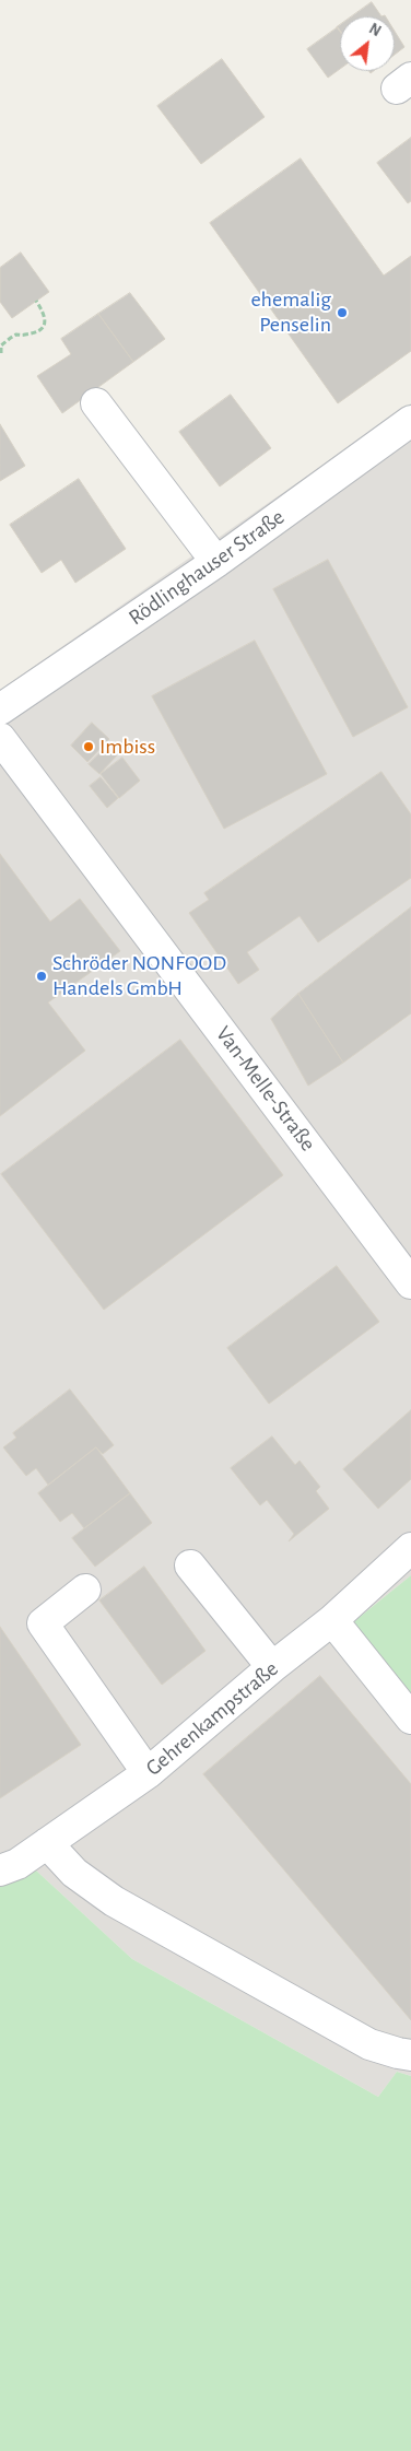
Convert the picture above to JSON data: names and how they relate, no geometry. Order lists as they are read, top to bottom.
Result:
{
  "streets": {
    "street": ["Rödlinghauser Straße", "Van-Melle-Straße", "Gehrenkampstraße"]
  },
  "places": ["ehemalig Penselin", "Imbiss", "Schröder NONFOOD Handels GmbH"],
  "north": "top right"
}
